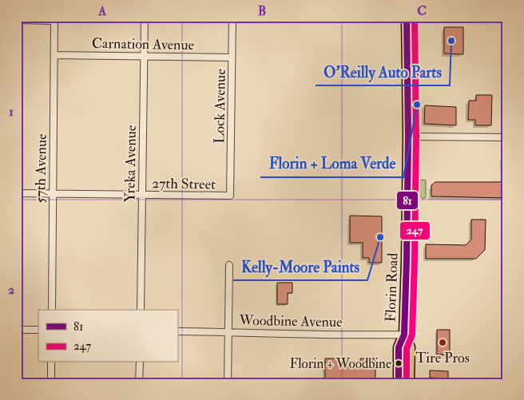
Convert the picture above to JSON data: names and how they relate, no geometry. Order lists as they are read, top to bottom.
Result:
{
  "streets": {
    "main road": ["Florin Road"],
    "street": [
      "Carnation Avenue",
      "Lock Avenue",
      "Yreka Avenue",
      "57th Avenue",
      "27th Street",
      "Woodbine Avenue"
    ]
  },
  "crossings": [
    ["Carnation Avenue", "Lock Avenue"],
    ["Carnation Avenue", "Yreka Avenue"],
    ["Carnation Avenue", "57th Avenue"],
    ["Lock Avenue", "27th Street"],
    ["Yreka Avenue", "27th Street"],
    ["57th Avenue", "27th Street"],
    ["Florin Road", "Woodbine Avenue"]
  ],
  "places": [
    "O'Reilly Auto Parts",
    "Florin + Loma Verde",
    "Kelly-Moore Paints",
    "Tire Pros",
    "Florin + Woodbine"
  ],
  "lines": ["transit line 81", "transit line 247"],
  "legend": ["81", "247"],
  "grid": {
    "columns": ["A", "B", "C"],
    "rows": ["1", "2"]
  }
}
